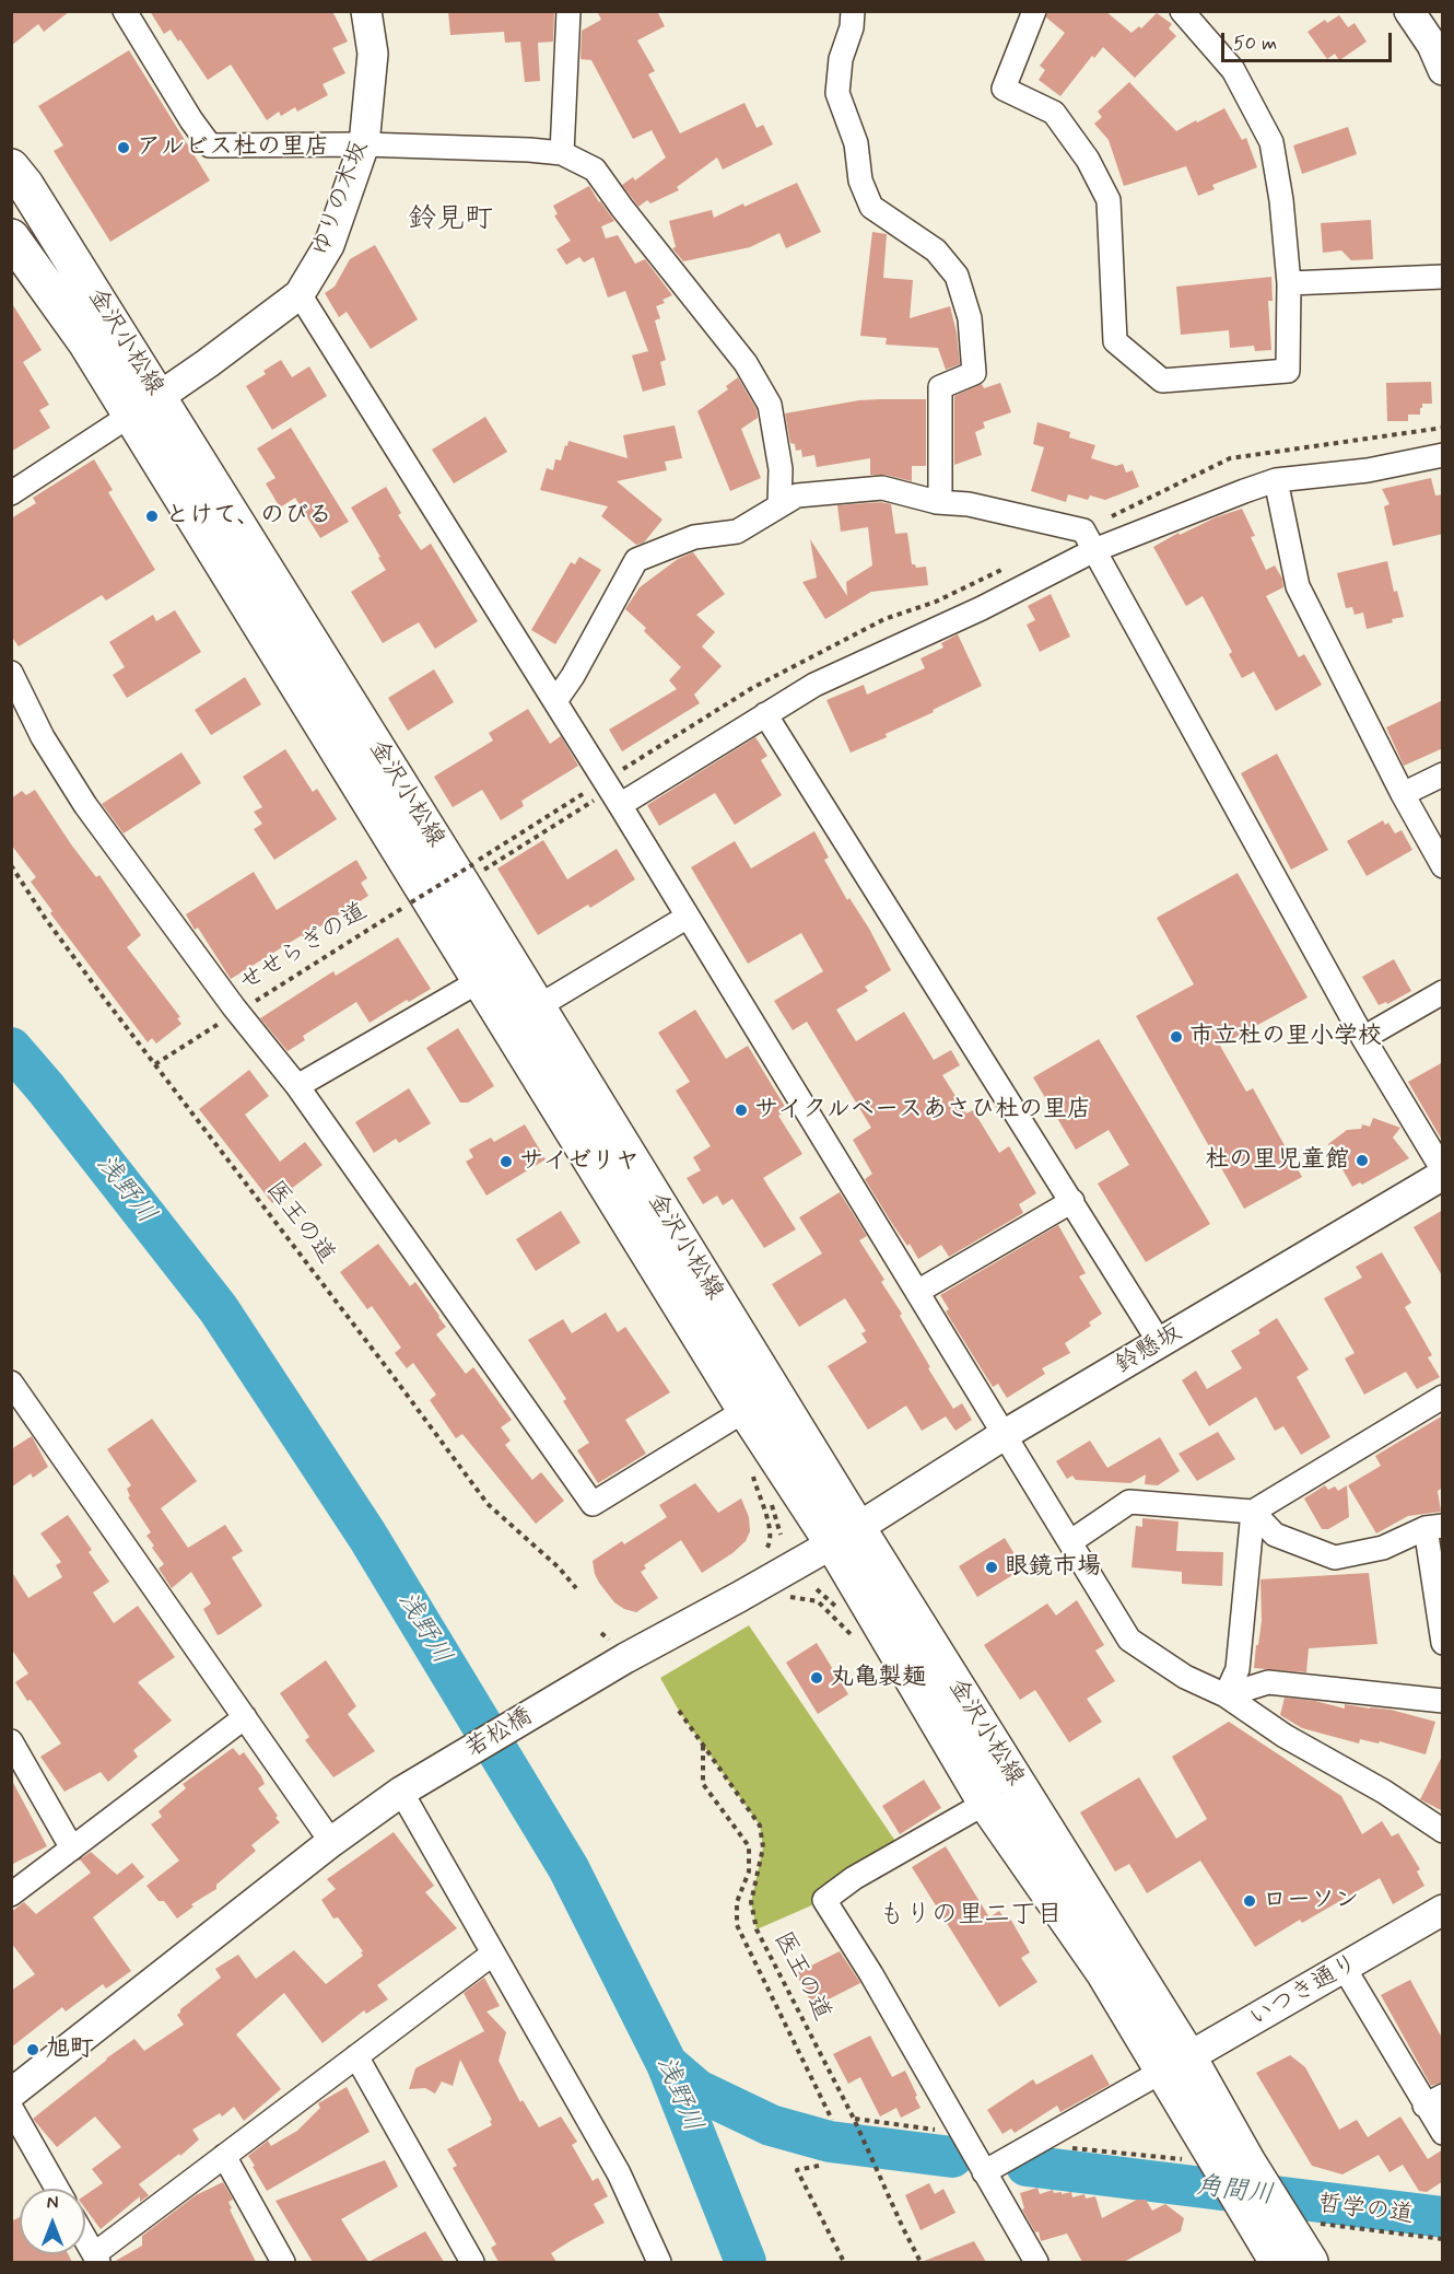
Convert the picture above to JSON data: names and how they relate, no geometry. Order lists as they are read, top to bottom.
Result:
{
  "streets": {
    "main road": ["金沢小松線"],
    "street": [
      "ゆりの木坂",
      "鈴懸坂",
      "若松橋",
      "いつき通り"
    ],
    "path": ["せせらぎの道", "医王の道", "哲学の道"]
  },
  "crossings": [
    ["ゆりの木坂", "金沢小松線"],
    ["金沢小松線", "せせらぎの道"],
    ["金沢小松線", "鈴懸坂"],
    ["金沢小松線", "若松橋"],
    ["金沢小松線", "いつき通り"],
    ["金沢小松線", "哲学の道"],
    ["せせらぎの道", "医王の道"],
    ["鈴懸坂", "若松橋"]
  ],
  "districts": ["鈴見町", "もりの里二丁目"],
  "water": ["浅野川", "角間川"],
  "places": [
    "アルビス杜の里店",
    "とけて、のびる",
    "市立杜の里小学校",
    "サイクルベースあさひ杜の里店",
    "杜の里児童館",
    "サイゼリヤ",
    "眼鏡市場",
    "丸亀製麺",
    "ローソン",
    "旭町"
  ],
  "scale_bar": "50 m",
  "north": "top"
}
